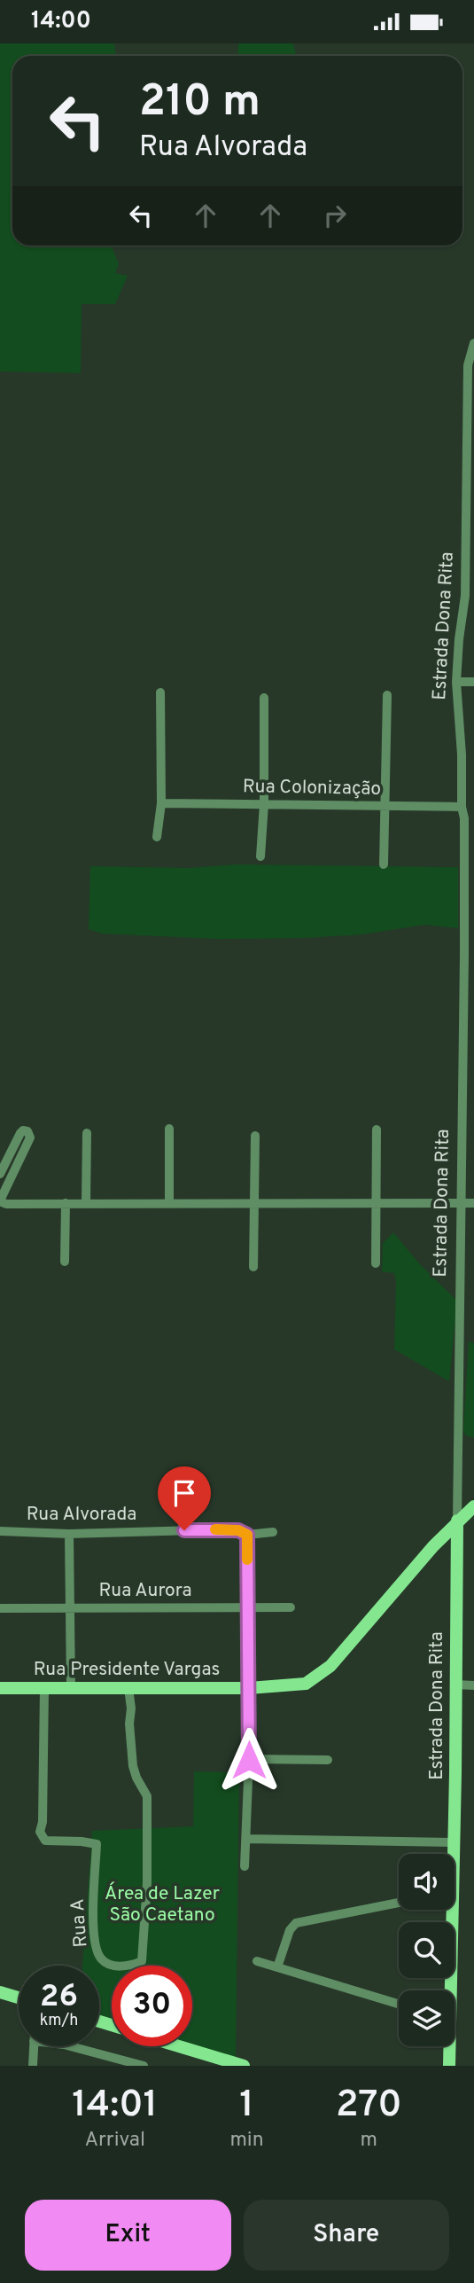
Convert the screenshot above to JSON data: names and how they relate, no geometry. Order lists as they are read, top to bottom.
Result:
{
  "streets": {
    "main road": ["Estrada Dona Rita", "Rua Presidente Vargas"],
    "street": [
      "Rua Colonização",
      "Rua Alvorada",
      "Rua Aurora",
      "Rua A"
    ]
  },
  "crossings": [
    ["Estrada Dona Rita", "Rua Colonização"],
    ["Estrada Dona Rita", "Rua Presidente Vargas"],
    ["Rua Presidente Vargas", "Rua A"]
  ],
  "parks": ["Área de Lazer São Caetano"],
  "page": {
    "status": "14:00",
    "turn": ["210 m", "Rua Alvorada"],
    "speed": "26 km/h",
    "limit": "30",
    "eta": [
      "14:01",
      "Arrival",
      "1",
      "min",
      "270",
      "m"
    ],
    "buttons": ["Exit", "Share"]
  }
}
